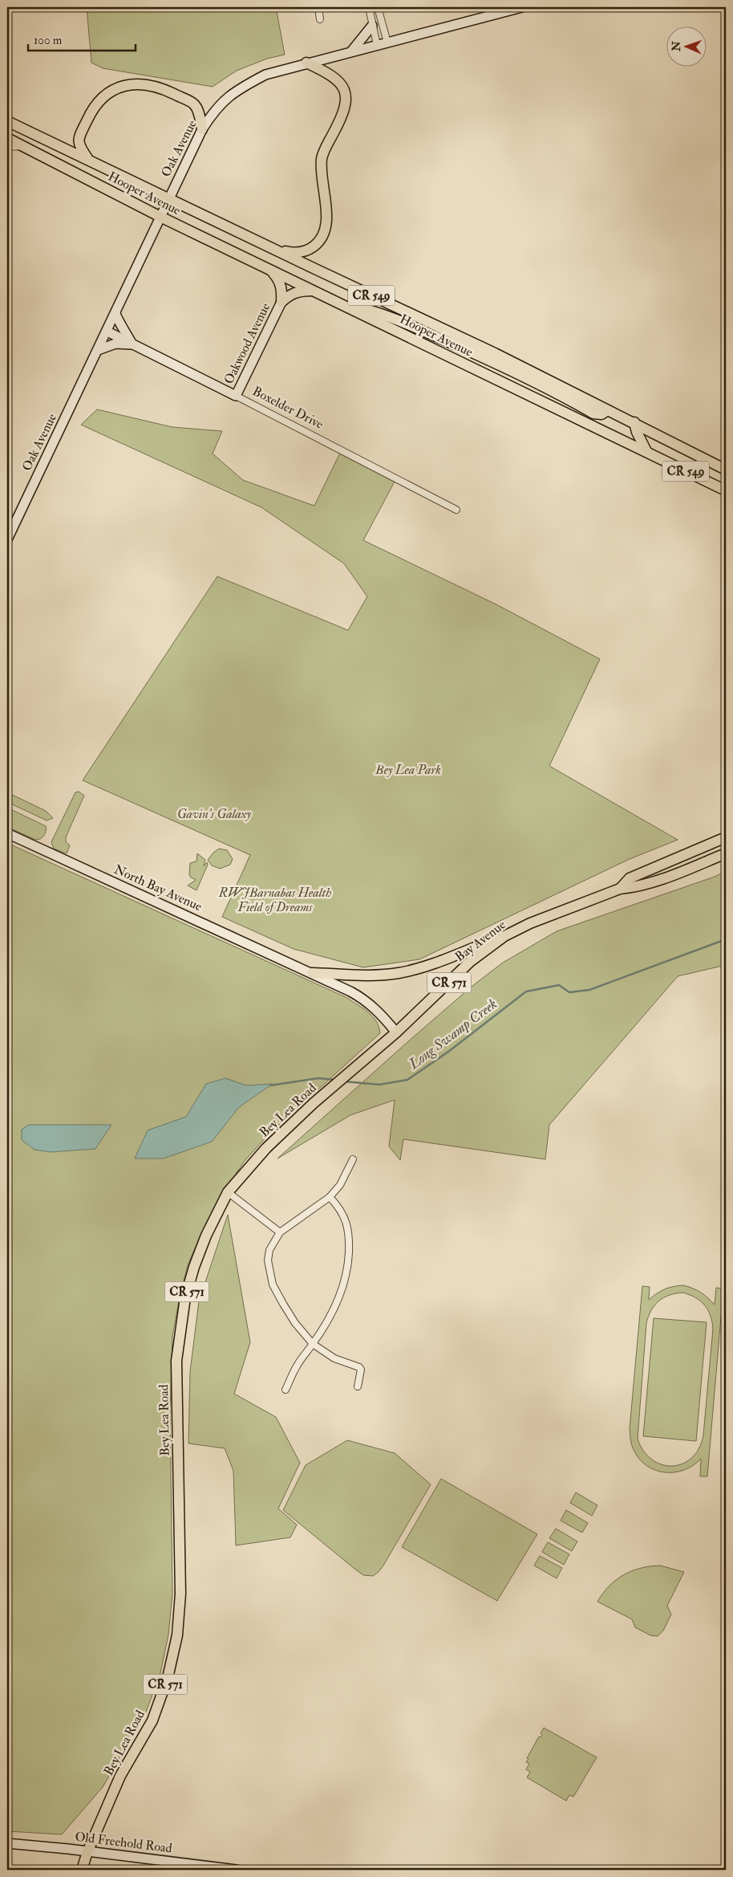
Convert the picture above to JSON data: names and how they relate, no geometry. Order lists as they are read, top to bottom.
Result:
{
  "streets": {
    "main road": [
      "Hooper Avenue",
      "CR 549",
      "Bay Avenue",
      "CR 571",
      "Bey Lea Road"
    ],
    "street": [
      "Oak Avenue",
      "Oakwood Avenue",
      "Boxelder Drive",
      "North Bay Avenue",
      "Old Freehold Road"
    ]
  },
  "crossings": [
    ["Oak Avenue", "Hooper Avenue"],
    ["Oak Avenue", "Boxelder Drive"],
    ["Oakwood Avenue", "Boxelder Drive"],
    ["North Bay Avenue", "Bay Avenue"],
    ["North Bay Avenue", "Bey Lea Road"],
    ["Bay Avenue", "Bey Lea Road"],
    ["Bey Lea Road", "Old Freehold Road"]
  ],
  "water": ["Long Swamp Creek"],
  "parks": ["Bey Lea Park", "Gavin's Galaxy", "RWJBarnabas Health Field of Dreams"],
  "scale_bar": "100 m",
  "north": "left"
}
